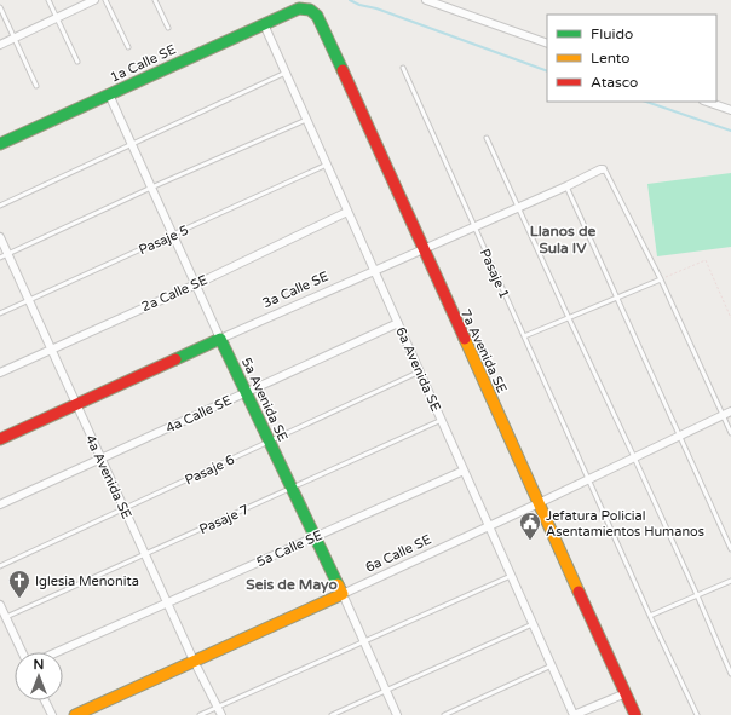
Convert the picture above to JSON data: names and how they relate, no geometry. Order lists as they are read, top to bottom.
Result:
{
  "streets": {
    "street": [
      "1a Calle SE",
      "3a Calle SE",
      "2a Calle SE",
      "7a Avenida SE",
      "6a Avenida SE",
      "5a Avenida SE",
      "4a Calle SE",
      "4a Avenida SE",
      "5a Calle SE",
      "6a Calle SE"
    ],
    "lane": [
      "Pasaje 5",
      "Pasaje 1",
      "Pasaje 6",
      "Pasaje 7"
    ]
  },
  "crossings": [
    ["1a Calle SE", "7a Avenida SE"],
    ["1a Calle SE", "6a Avenida SE"],
    ["1a Calle SE", "5a Avenida SE"],
    ["Pasaje 5", "6a Avenida SE"],
    ["Pasaje 5", "5a Avenida SE"],
    ["Pasaje 5", "4a Avenida SE"],
    ["Pasaje 1", "3a Calle SE"],
    ["Pasaje 1", "6a Calle SE"],
    ["3a Calle SE", "7a Avenida SE"],
    ["3a Calle SE", "6a Avenida SE"],
    ["3a Calle SE", "5a Avenida SE"],
    ["3a Calle SE", "4a Avenida SE"],
    ["2a Calle SE", "6a Avenida SE"],
    ["2a Calle SE", "5a Avenida SE"],
    ["2a Calle SE", "4a Avenida SE"],
    ["7a Avenida SE", "6a Calle SE"],
    ["6a Avenida SE", "4a Calle SE"],
    ["6a Avenida SE", "Pasaje 6"],
    ["6a Avenida SE", "Pasaje 7"],
    ["6a Avenida SE", "5a Calle SE"],
    ["6a Avenida SE", "6a Calle SE"],
    ["5a Avenida SE", "4a Calle SE"],
    ["5a Avenida SE", "Pasaje 6"],
    ["5a Avenida SE", "Pasaje 7"],
    ["5a Avenida SE", "5a Calle SE"],
    ["5a Avenida SE", "6a Calle SE"],
    ["4a Calle SE", "4a Avenida SE"],
    ["Pasaje 6", "4a Avenida SE"],
    ["4a Avenida SE", "Pasaje 7"],
    ["4a Avenida SE", "5a Calle SE"],
    ["4a Avenida SE", "6a Calle SE"]
  ],
  "districts": ["Llanos de Sula IV", "Seis de Mayo"],
  "places": {
    "public building": ["Jefatura Policial Asentamientos Humanos"],
    "church": ["Iglesia Menonita"]
  },
  "legend": ["Fluido", "Lento", "Atasco"],
  "north": "top"
}
